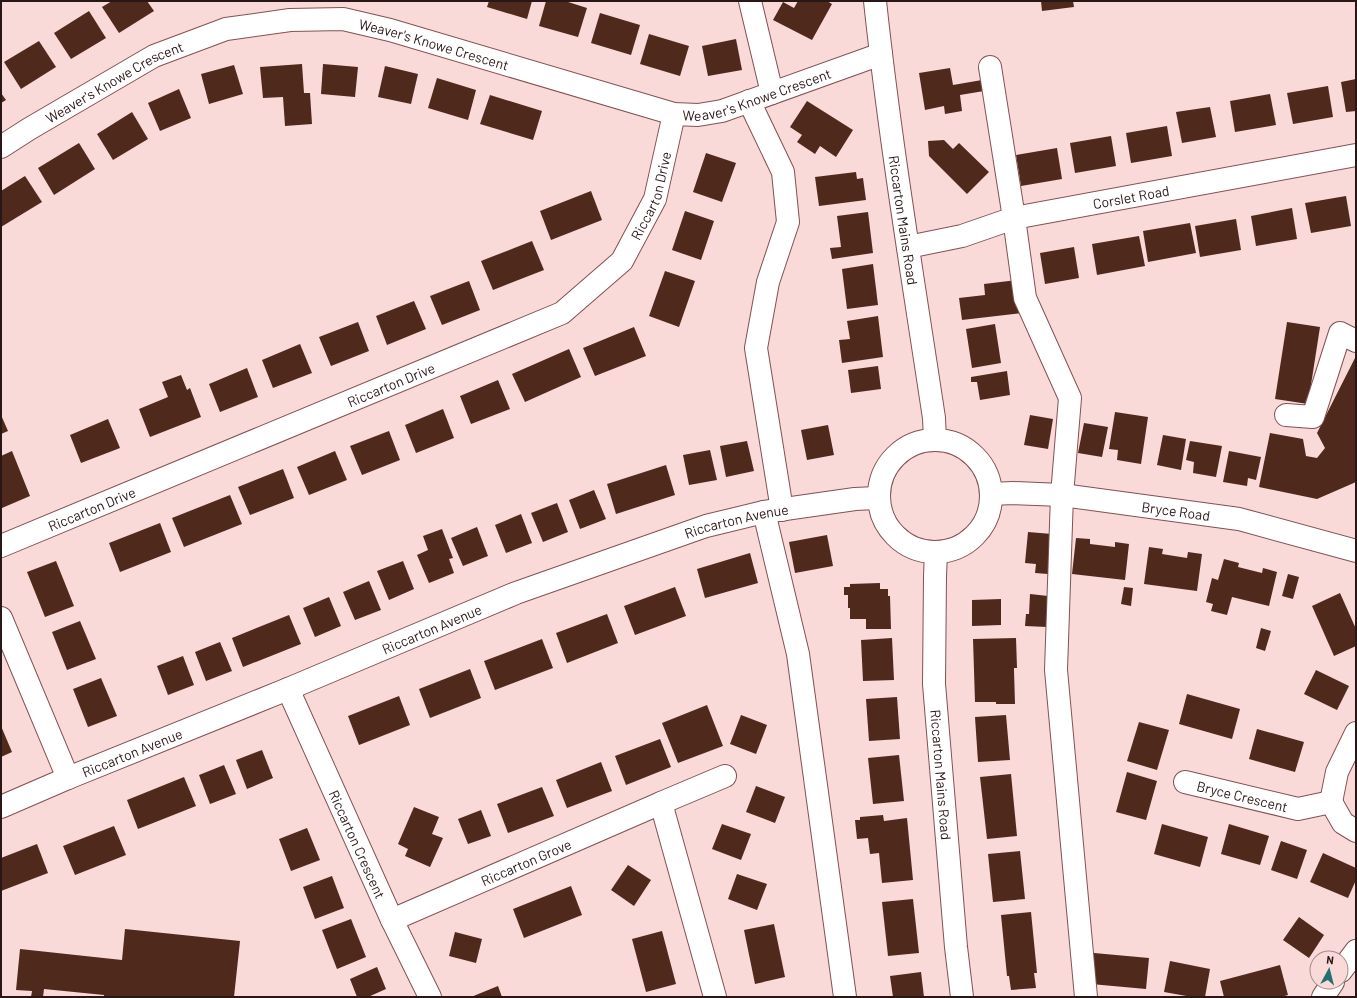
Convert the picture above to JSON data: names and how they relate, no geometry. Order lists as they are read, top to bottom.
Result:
{
  "streets": {
    "street": [
      "Weaver's Knowe Crescent",
      "Riccarton Drive",
      "Corslet Road",
      "Riccarton Mains Road",
      "Bryce Road",
      "Riccarton Avenue",
      "Bryce Crescent",
      "Riccarton Crescent",
      "Riccarton Grove"
    ]
  },
  "crossings": [
    ["Weaver's Knowe Crescent", "Riccarton Drive"],
    ["Weaver's Knowe Crescent", "Riccarton Mains Road"],
    ["Corslet Road", "Riccarton Mains Road"],
    ["Riccarton Mains Road", "Bryce Road"],
    ["Riccarton Mains Road", "Riccarton Avenue"],
    ["Bryce Road", "Riccarton Avenue"],
    ["Riccarton Avenue", "Riccarton Crescent"],
    ["Riccarton Crescent", "Riccarton Grove"]
  ],
  "north": "top"
}
